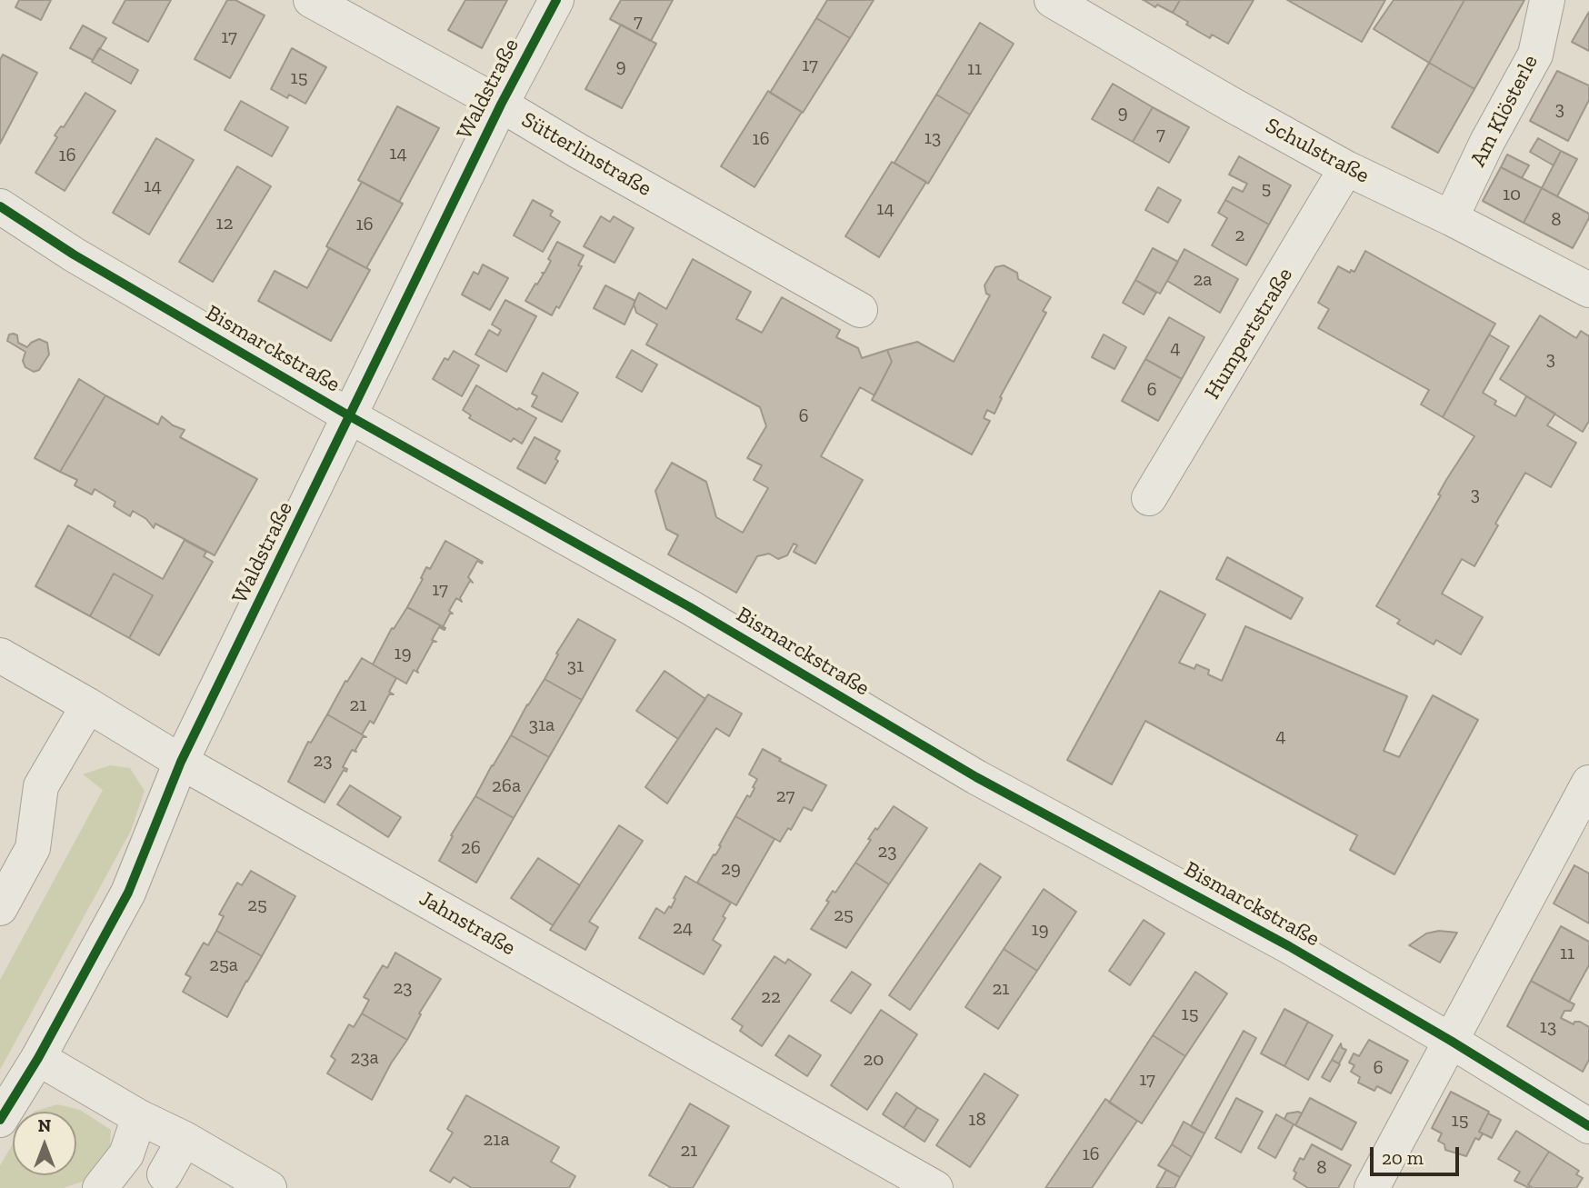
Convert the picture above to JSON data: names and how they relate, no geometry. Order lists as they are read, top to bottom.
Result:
{
  "streets": {
    "street": [
      "Waldstraße",
      "Am Klösterle",
      "Schulstraße",
      "Sütterlinstraße",
      "Humpertstraße",
      "Bismarckstraße",
      "Jahnstraße"
    ]
  },
  "crossings": [
    ["Waldstraße", "Sütterlinstraße"],
    ["Waldstraße", "Bismarckstraße"],
    ["Waldstraße", "Jahnstraße"],
    ["Am Klösterle", "Schulstraße"],
    ["Schulstraße", "Humpertstraße"]
  ],
  "house_numbers": [
    "7",
    "17",
    "17",
    "9",
    "11",
    "15",
    "3",
    "9",
    "7",
    "13",
    "16",
    "14",
    "16",
    "14",
    "5",
    "10",
    "14",
    "8",
    "12",
    "16",
    "2",
    "2a",
    "4",
    "3",
    "6",
    "6",
    "3",
    "17",
    "19",
    "31",
    "21",
    "31a",
    "4",
    "23",
    "26a",
    "27",
    "26",
    "23",
    "29",
    "25",
    "25",
    "24",
    "19",
    "11",
    "25a",
    "23",
    "21",
    "22",
    "15",
    "13",
    "23a",
    "20",
    "6",
    "17",
    "18",
    "15",
    "21a",
    "21",
    "16",
    "8"
  ],
  "scale_bar": "20 m",
  "north": "top"
}
